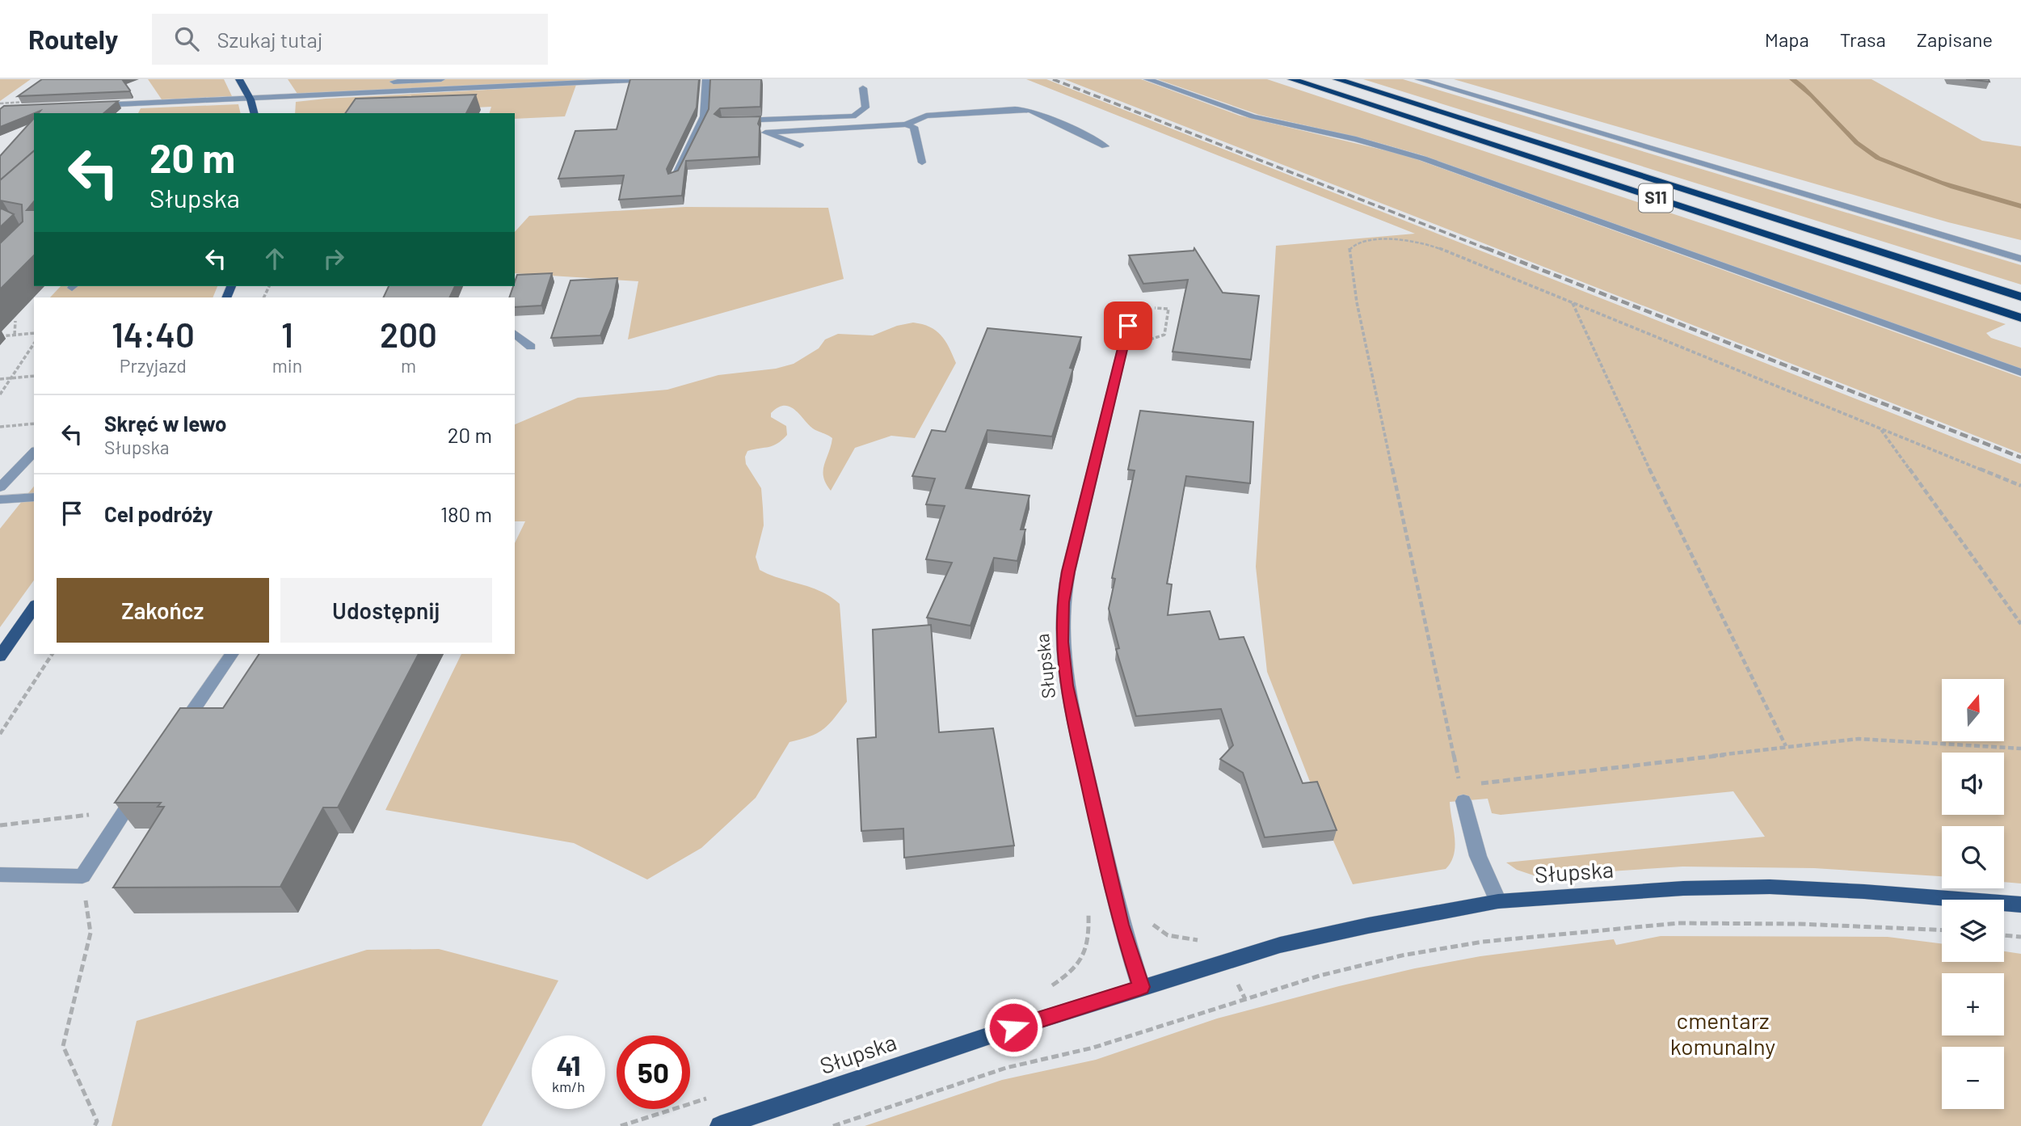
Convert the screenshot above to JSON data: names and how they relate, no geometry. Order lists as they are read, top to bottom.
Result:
{
  "streets": {
    "highway": ["S11"],
    "main road": ["Słupska"]
  },
  "parks": ["cmentarz komunalny"],
  "north": "top",
  "page": {
    "header": "Routely",
    "search": "Szukaj tutaj",
    "nav": ["Mapa", "Trasa", "Zapisane"],
    "turn": ["20 m", "Słupska"],
    "eta": [
      "14:40",
      "Przyjazd",
      "1",
      "min",
      "200",
      "m"
    ],
    "list": [
      {
        "name": "Skręć w lewo",
        "note": "Słupska",
        "value": "20 m"
      },
      {
        "name": "Cel podróży",
        "value": "180 m"
      }
    ],
    "buttons": ["Zakończ", "Udostępnij"],
    "map_buttons": ["+", "−"],
    "speed": "41 km/h",
    "limit": "50"
  }
}
